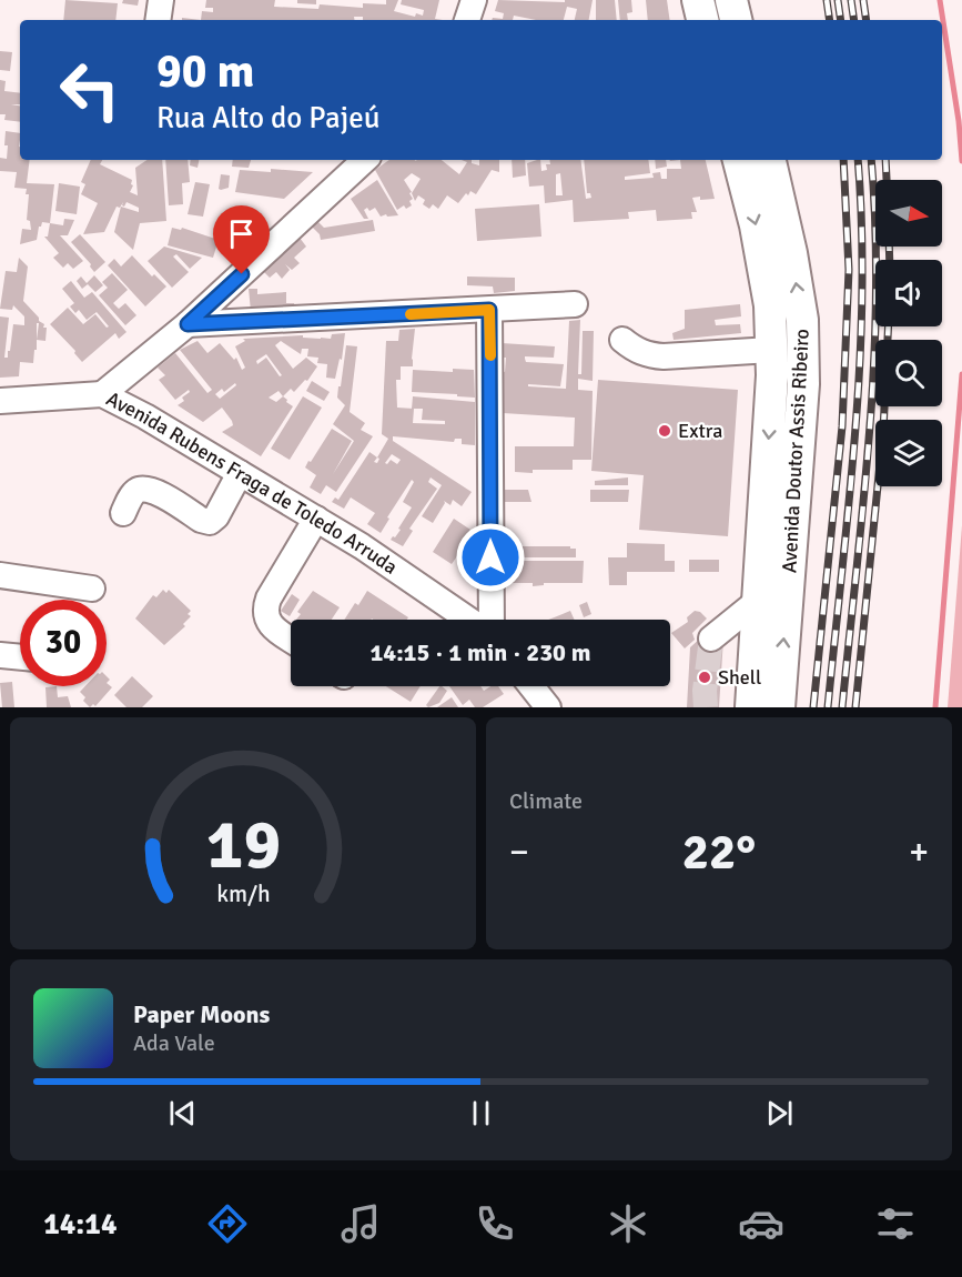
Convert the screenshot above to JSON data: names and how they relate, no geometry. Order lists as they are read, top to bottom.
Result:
{
  "streets": {
    "main road": ["Avenida Doutor Assis Ribeiro"],
    "street": ["Avenida Rubens Fraga de Toledo Arruda"]
  },
  "places": ["Extra", "Shell"],
  "north": "right",
  "page": {
    "turn": ["90 m", "Rua Alto do Pajeú"],
    "limit": "30",
    "trip": "14:15 · 1 min · 230 m",
    "tile": "Climate",
    "heat": ["−", "22°", "+"],
    "song": ["Paper Moons", "Ada Vale"],
    "tabs": "14:14",
    "gauge": ["19", "km/h"]
  }
}
